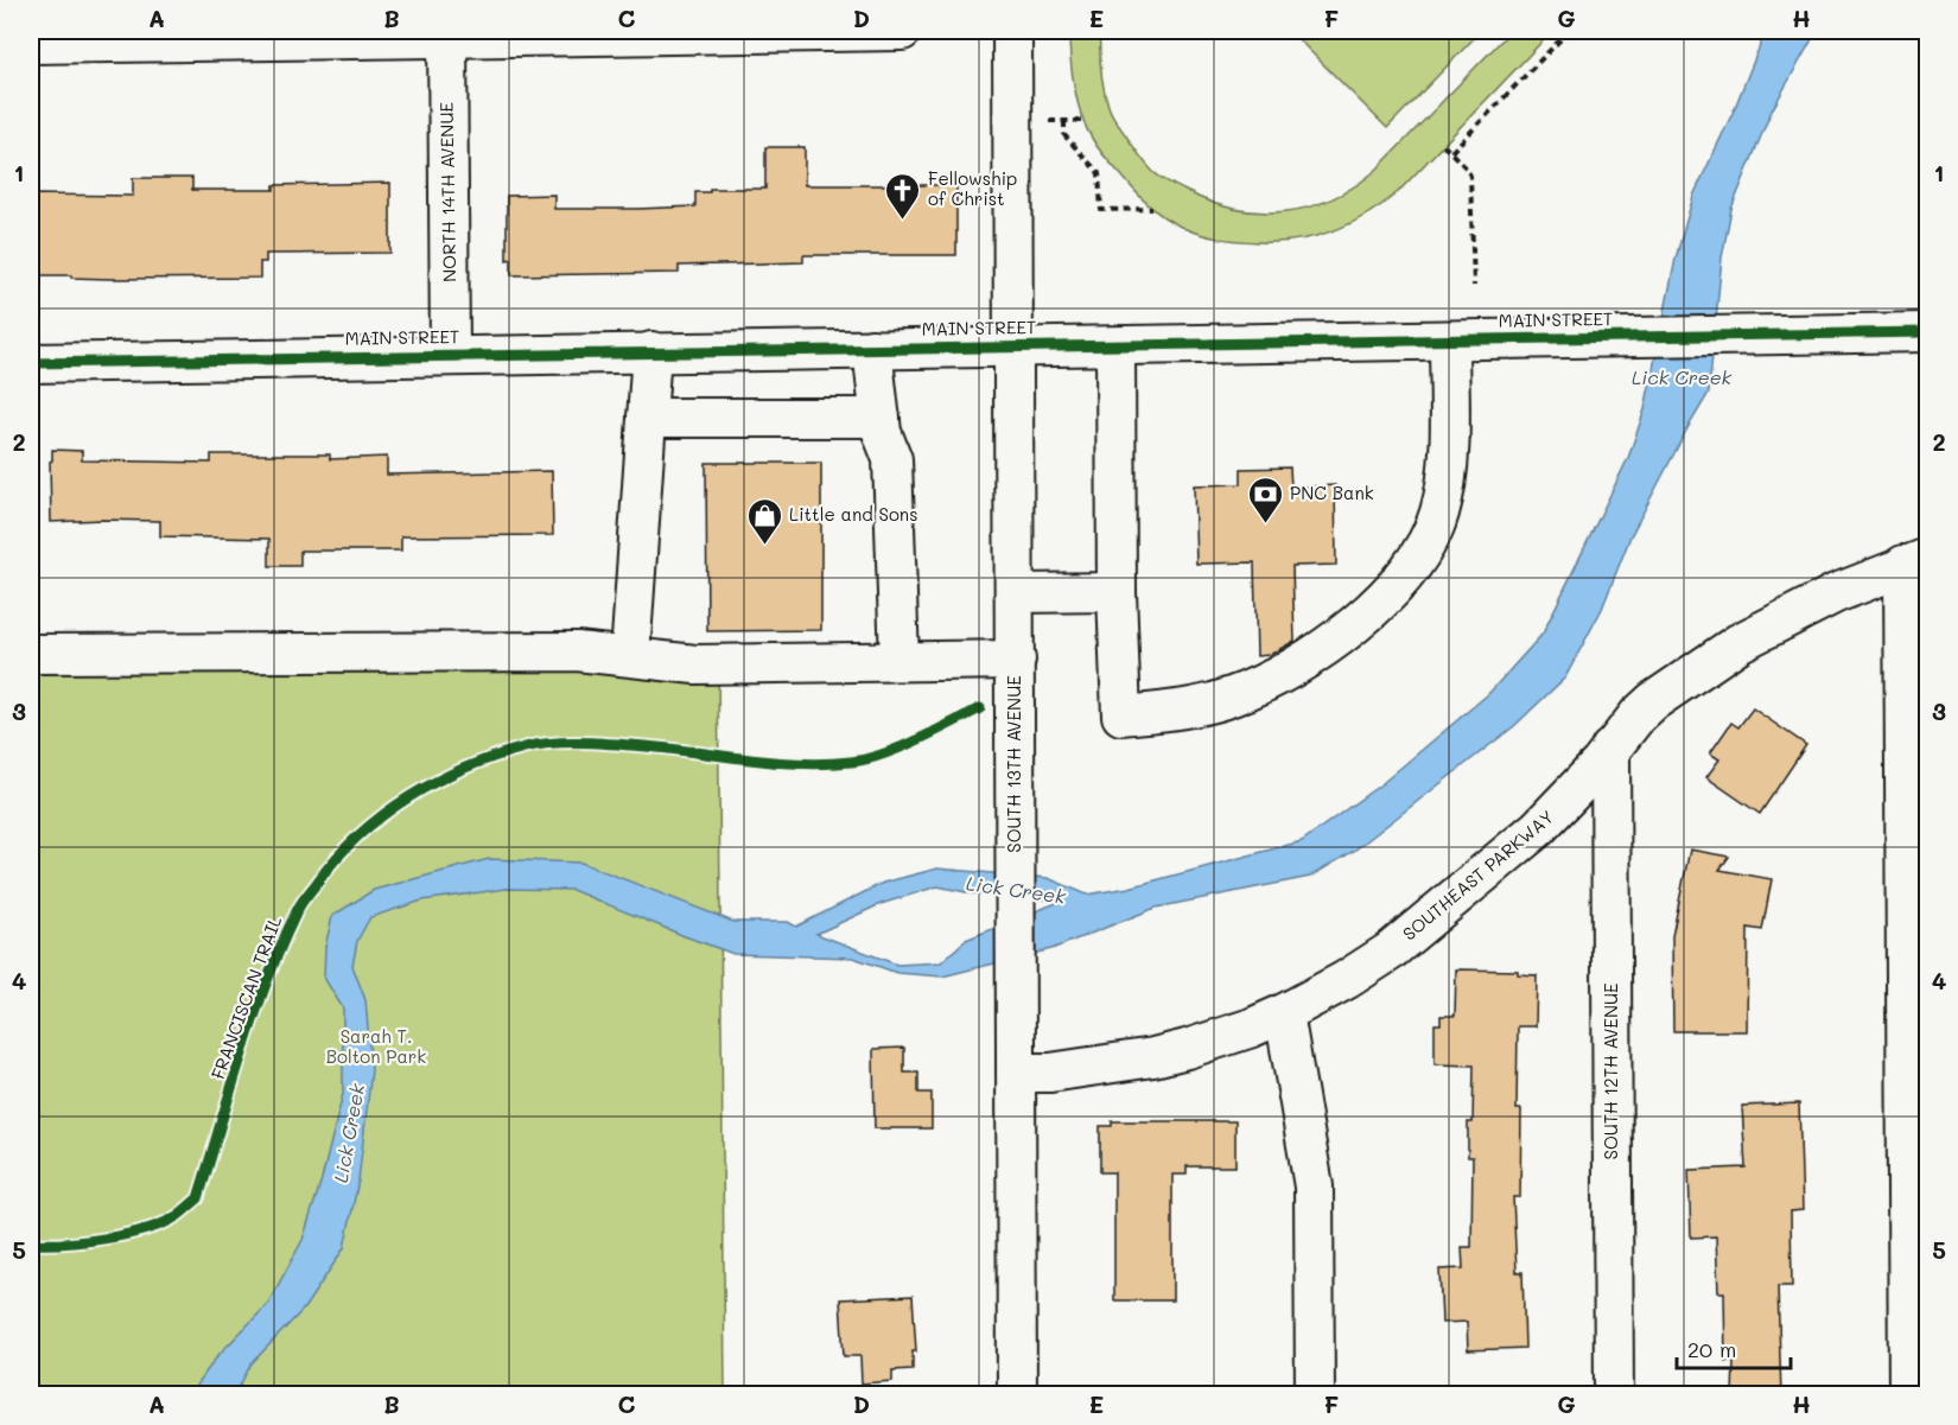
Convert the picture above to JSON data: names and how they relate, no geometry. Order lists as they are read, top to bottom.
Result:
{
  "streets": {
    "street": [
      "NORTH 14TH AVENUE",
      "MAIN STREET",
      "SOUTH 13TH AVENUE",
      "SOUTHEAST PARKWAY",
      "SOUTH 12TH AVENUE"
    ],
    "cycle path": ["FRANCISCAN TRAIL"]
  },
  "crossings": [
    ["NORTH 14TH AVENUE", "MAIN STREET"],
    ["MAIN STREET", "SOUTH 13TH AVENUE"],
    ["SOUTH 13TH AVENUE", "SOUTHEAST PARKWAY"],
    ["SOUTHEAST PARKWAY", "SOUTH 12TH AVENUE"]
  ],
  "water": ["Lick Creek"],
  "parks": ["Sarah T. Bolton Park"],
  "places": {
    "church": ["Fellowship of Christ"],
    "bank": ["PNC Bank"],
    "shop": ["Little and Sons"]
  },
  "scale_bar": "20 m",
  "grid": {
    "columns": [
      "A",
      "B",
      "C",
      "D",
      "E",
      "F",
      "G",
      "H"
    ],
    "rows": [
      "1",
      "2",
      "3",
      "4",
      "5"
    ]
  }
}
